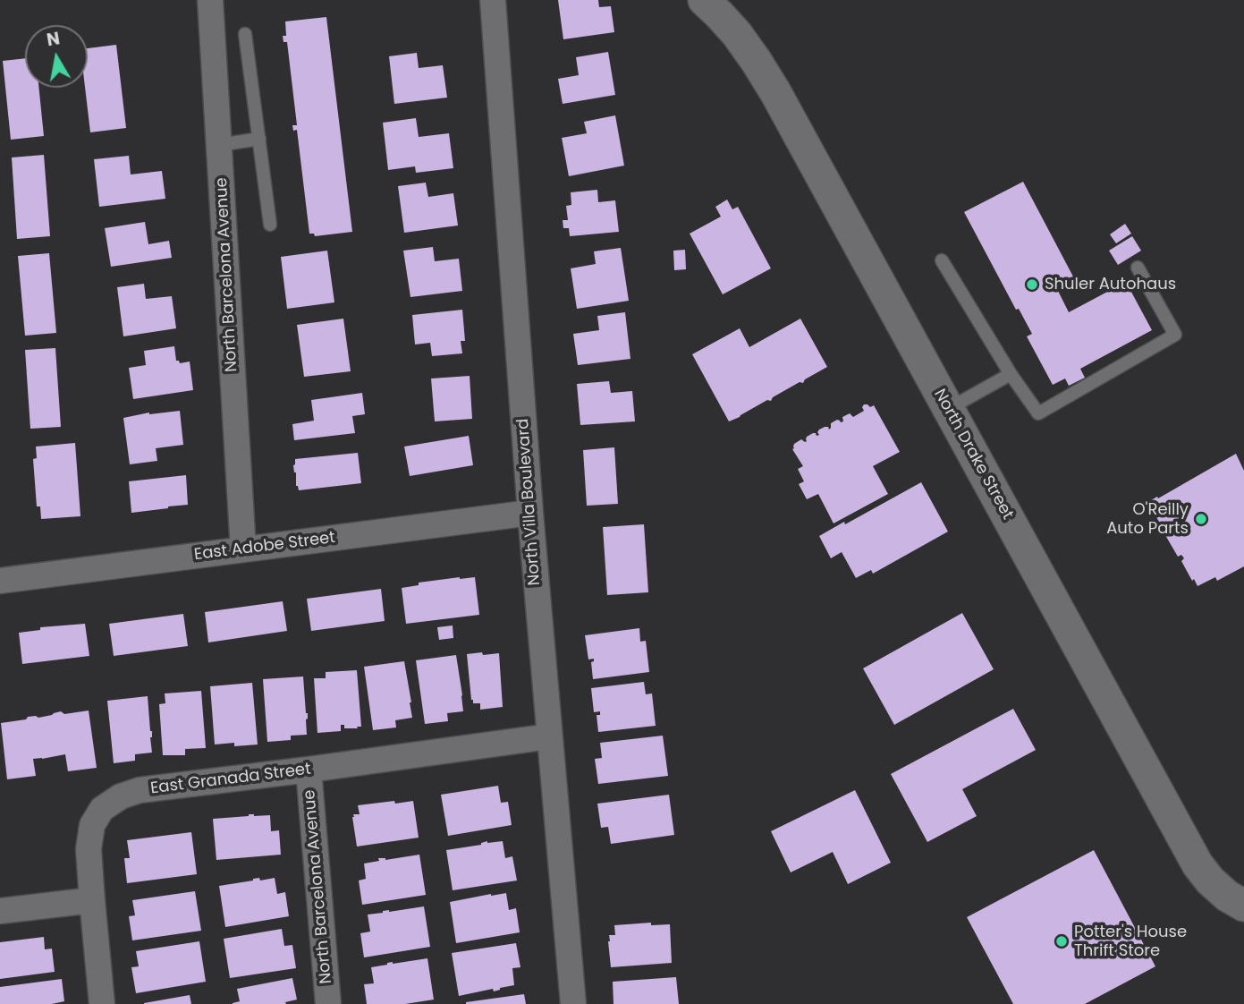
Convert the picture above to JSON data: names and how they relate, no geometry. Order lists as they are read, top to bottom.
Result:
{
  "streets": {
    "street": [
      "North Barcelona Avenue",
      "North Drake Street",
      "North Villa Boulevard",
      "East Adobe Street",
      "East Granada Street"
    ]
  },
  "crossings": [
    ["North Barcelona Avenue", "East Adobe Street"],
    ["North Barcelona Avenue", "East Granada Street"],
    ["North Villa Boulevard", "East Adobe Street"],
    ["North Villa Boulevard", "East Granada Street"]
  ],
  "places": ["Shuler Autohaus", "O'Reilly Auto Parts", "Potter's House Thrift Store"],
  "north": "top"
}
